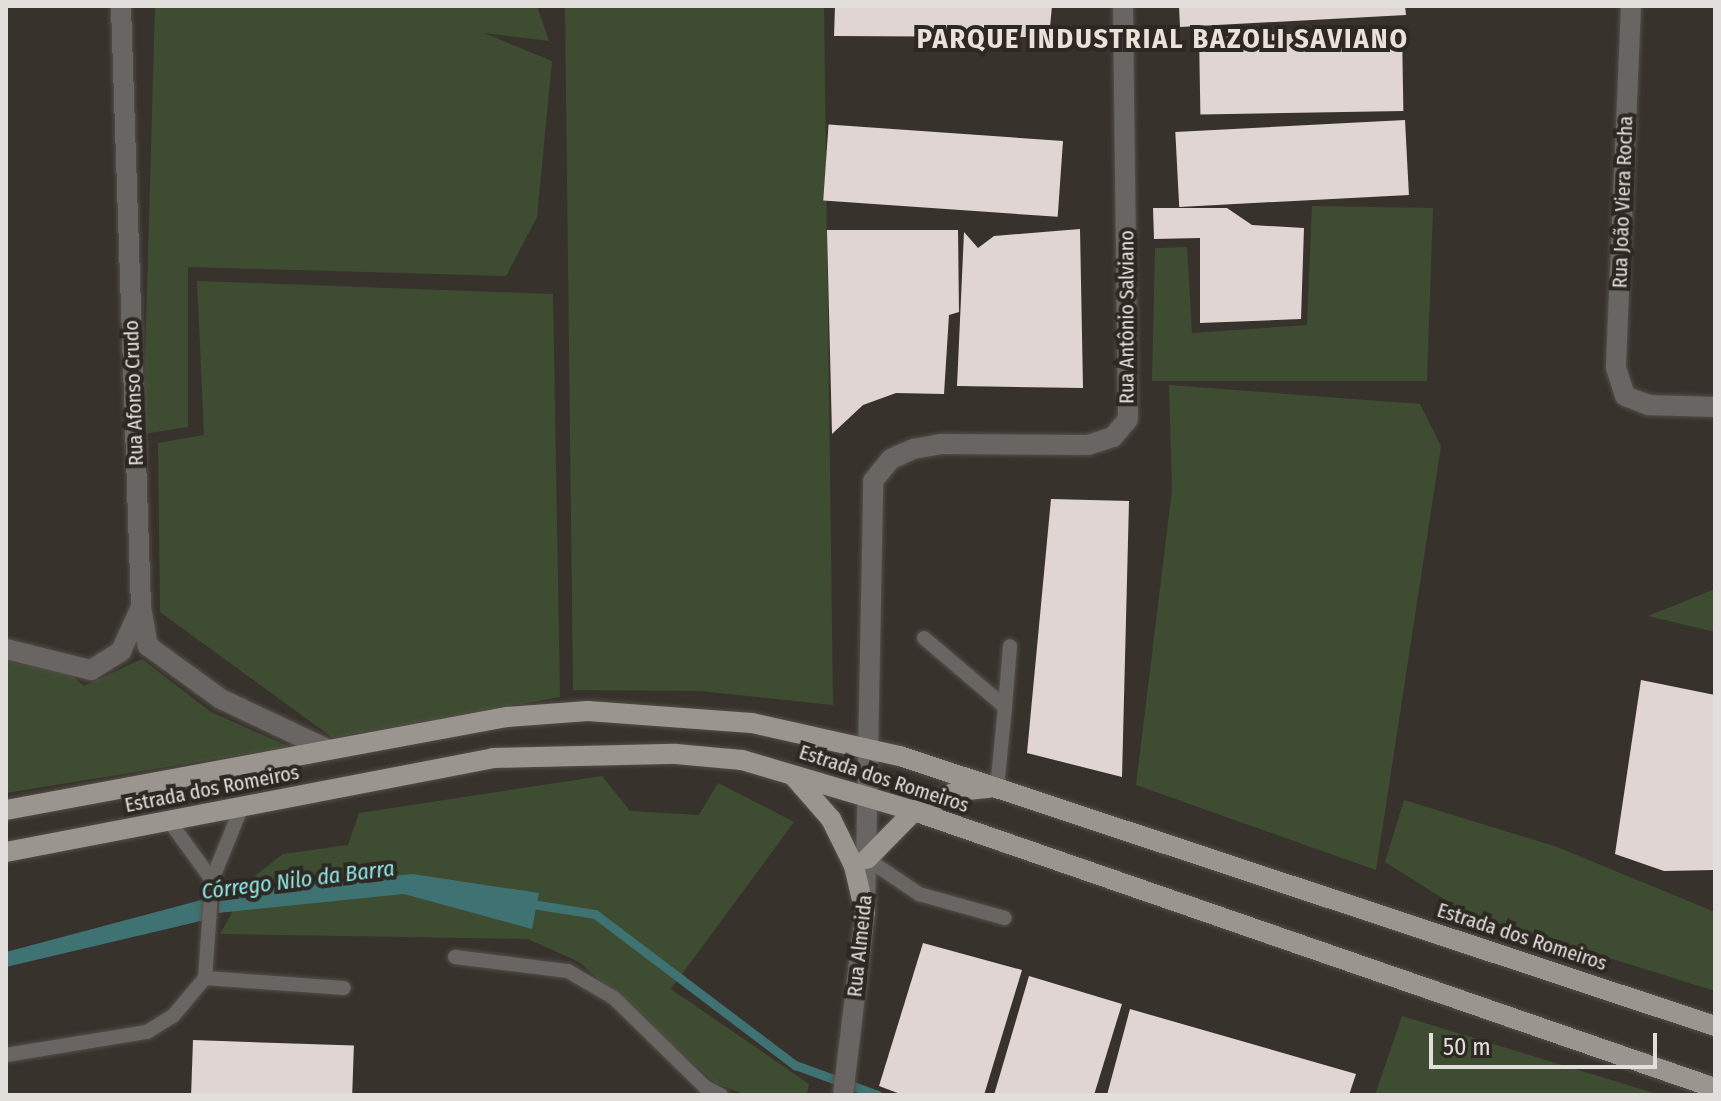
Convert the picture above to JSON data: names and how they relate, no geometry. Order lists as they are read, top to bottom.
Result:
{
  "streets": {
    "main road": ["Estrada dos Romeiros"],
    "street": [
      "Rua João Viera Rocha",
      "Rua Antônio Salviano",
      "Rua Afonso Crudo",
      "Rua Almeida"
    ]
  },
  "crossings": [
    ["Rua Antônio Salviano", "Estrada dos Romeiros"],
    ["Rua Antônio Salviano", "Rua Almeida"],
    ["Estrada dos Romeiros", "Rua Almeida"]
  ],
  "districts": ["PARQUE INDUSTRIAL BAZOLI SAVIANO"],
  "water": ["Córrego Nilo da Barra"],
  "scale_bar": "50 m"
}
